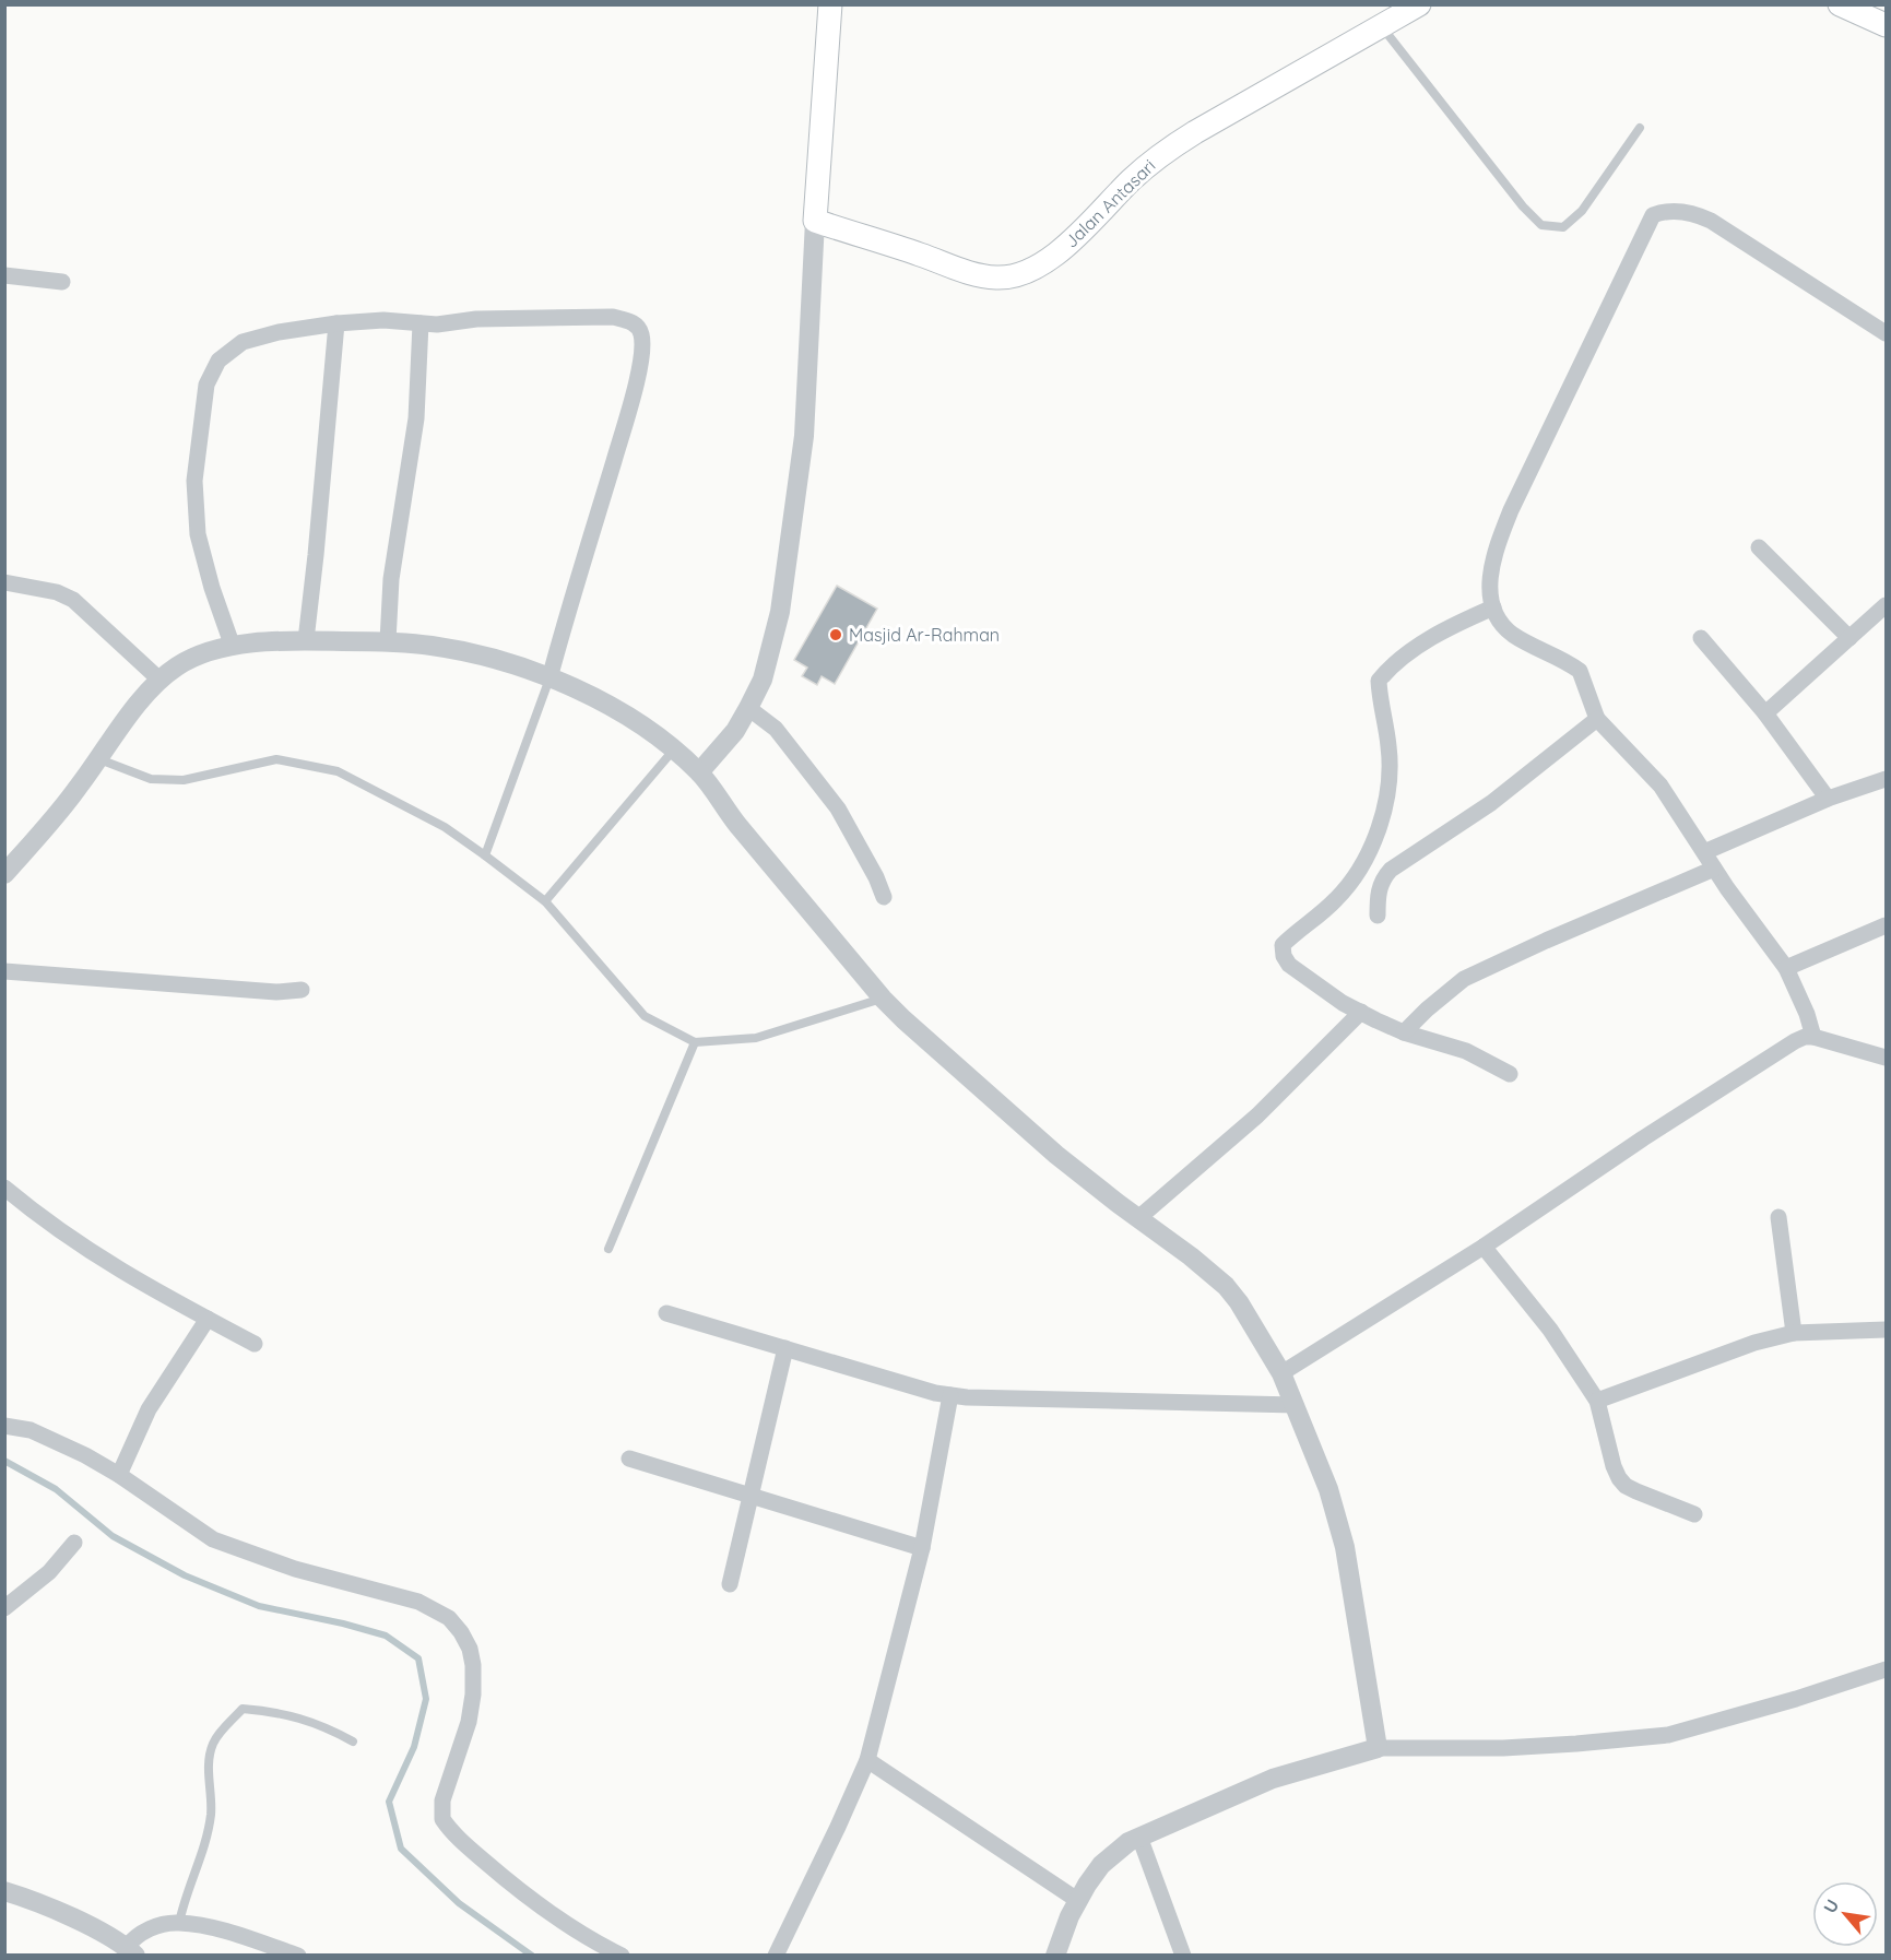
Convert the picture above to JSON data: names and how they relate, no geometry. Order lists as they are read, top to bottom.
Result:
{
  "streets": {
    "main road": ["Jalan Antasari"]
  },
  "places": ["Masjid Ar-Rahman"],
  "north": "top left"
}
